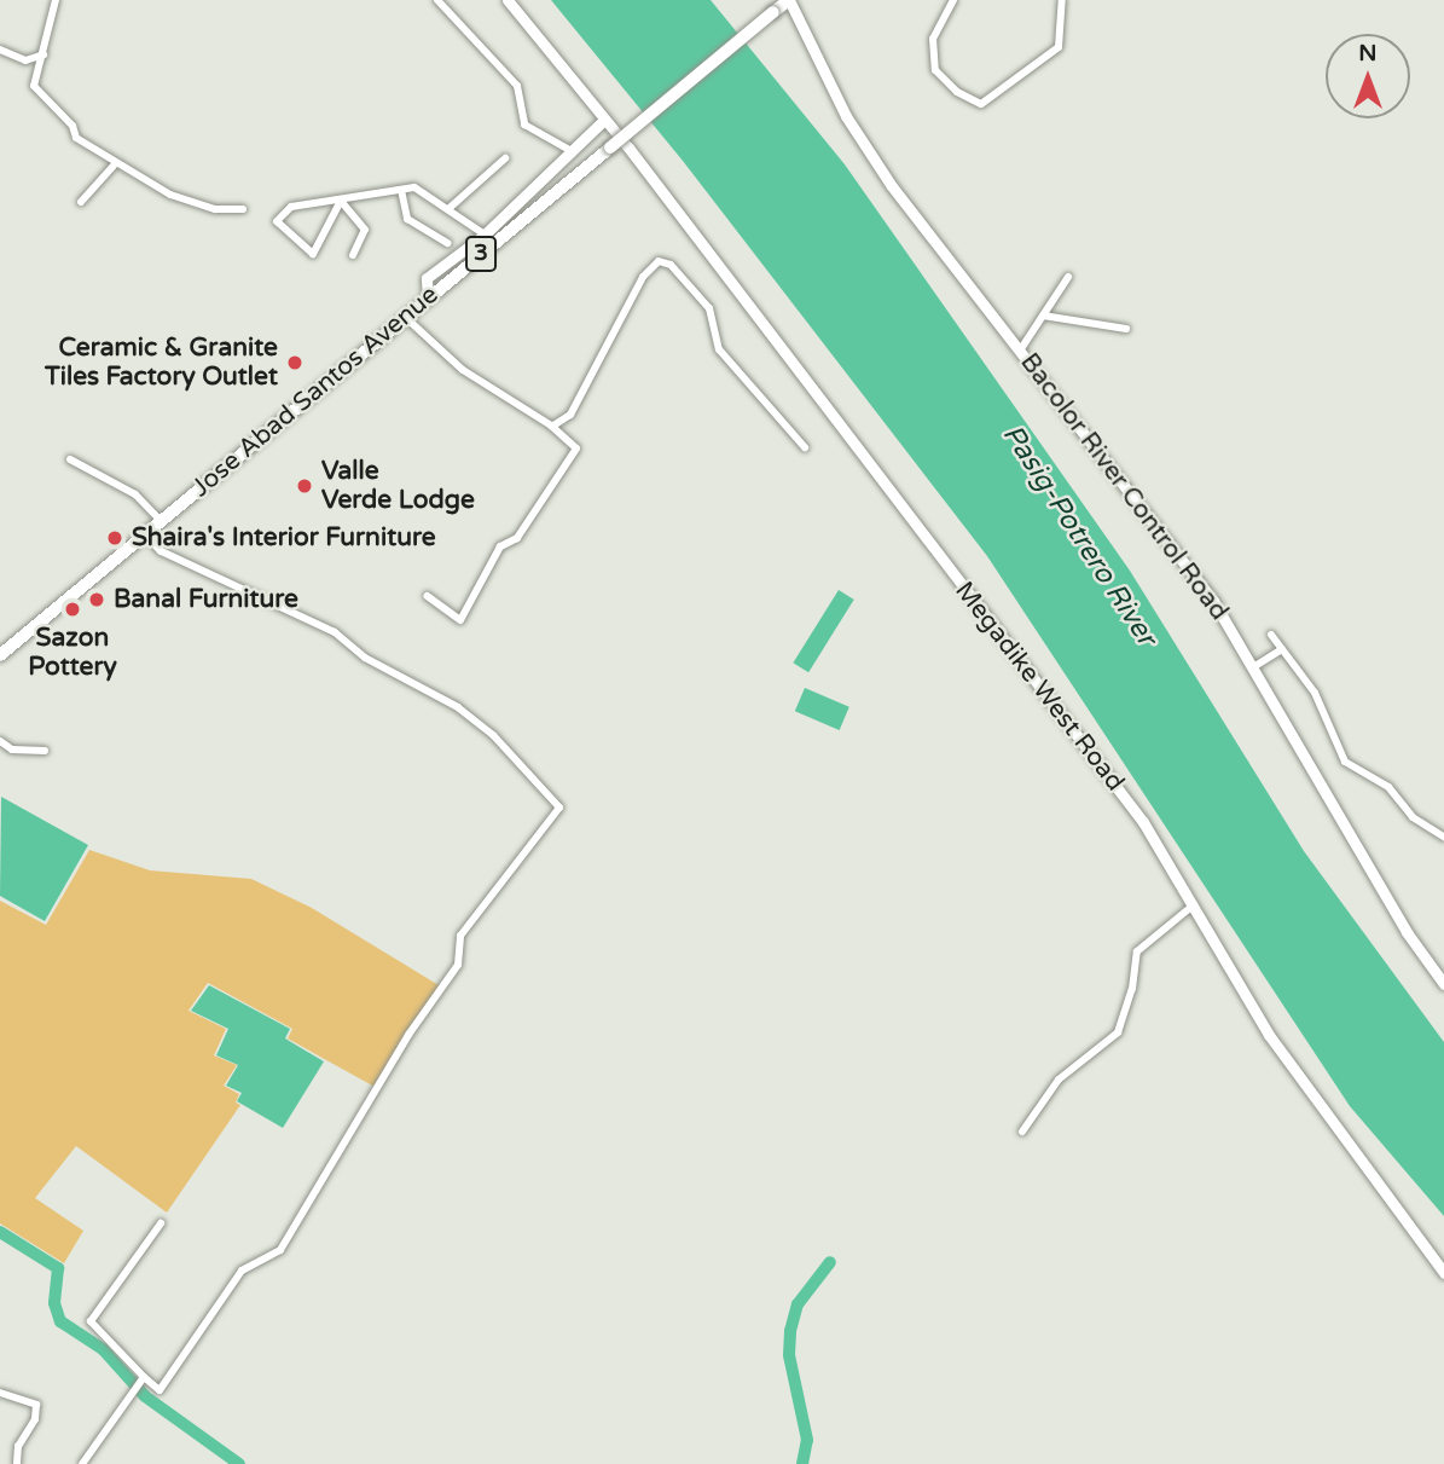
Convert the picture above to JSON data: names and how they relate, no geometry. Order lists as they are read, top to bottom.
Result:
{
  "streets": {
    "highway": ["3", "Jose Abad Santos Avenue"],
    "street": ["Bacolor River Control Road", "Megadike West Road"]
  },
  "crossings": [
    ["Jose Abad Santos Avenue", "Bacolor River Control Road"]
  ],
  "water": ["Pasig-Potrero River"],
  "places": [
    "Ceramic & Granite Tiles Factory Outlet",
    "Valle Verde Lodge",
    "Shaira's Interior Furniture",
    "Banal Furniture",
    "Sazon Pottery"
  ],
  "north": "top"
}
